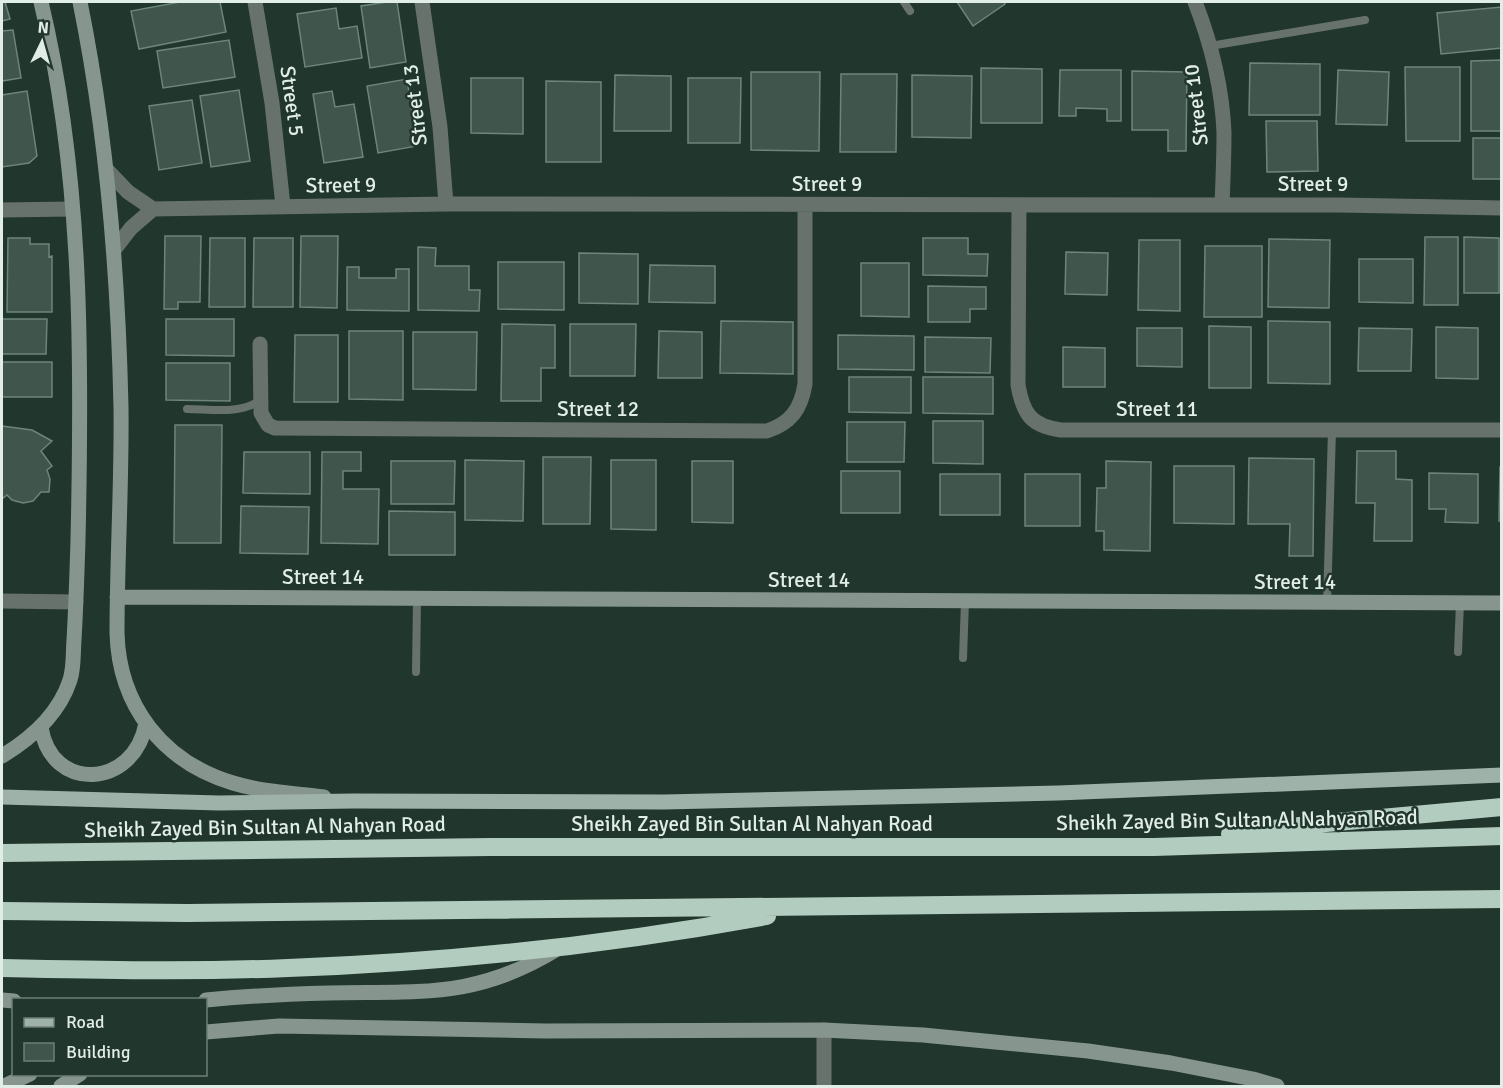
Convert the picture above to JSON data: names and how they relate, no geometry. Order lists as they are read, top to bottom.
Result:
{
  "streets": {
    "highway": ["Sheikh Zayed Bin Sultan Al Nahyan Road"],
    "street": [
      "Street 5",
      "Street 13",
      "Street 10",
      "Street 9",
      "Street 12",
      "Street 11",
      "Street 14"
    ]
  },
  "crossings": [
    ["Street 5", "Street 9"],
    ["Street 13", "Street 9"],
    ["Street 10", "Street 9"],
    ["Street 9", "Street 12"],
    ["Street 9", "Street 11"]
  ],
  "legend": ["Road", "Building"],
  "north": "top"
}
